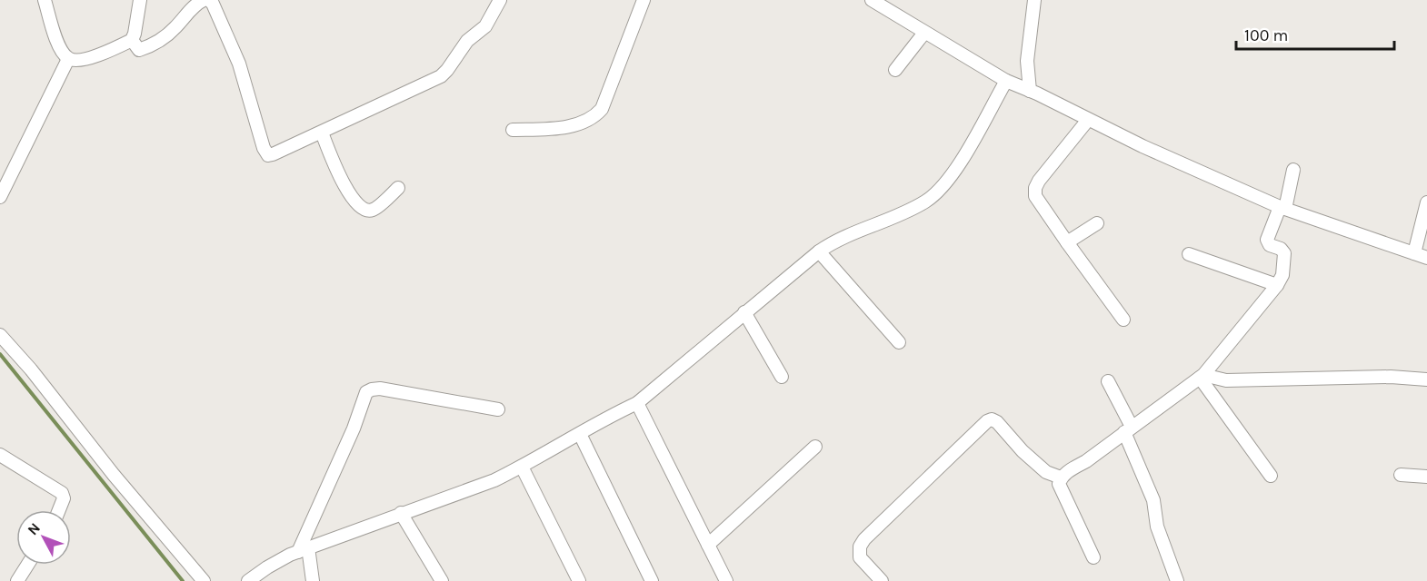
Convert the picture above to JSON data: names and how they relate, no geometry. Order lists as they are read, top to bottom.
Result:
{
  "scale_bar": "100 m",
  "north": "top left"
}
